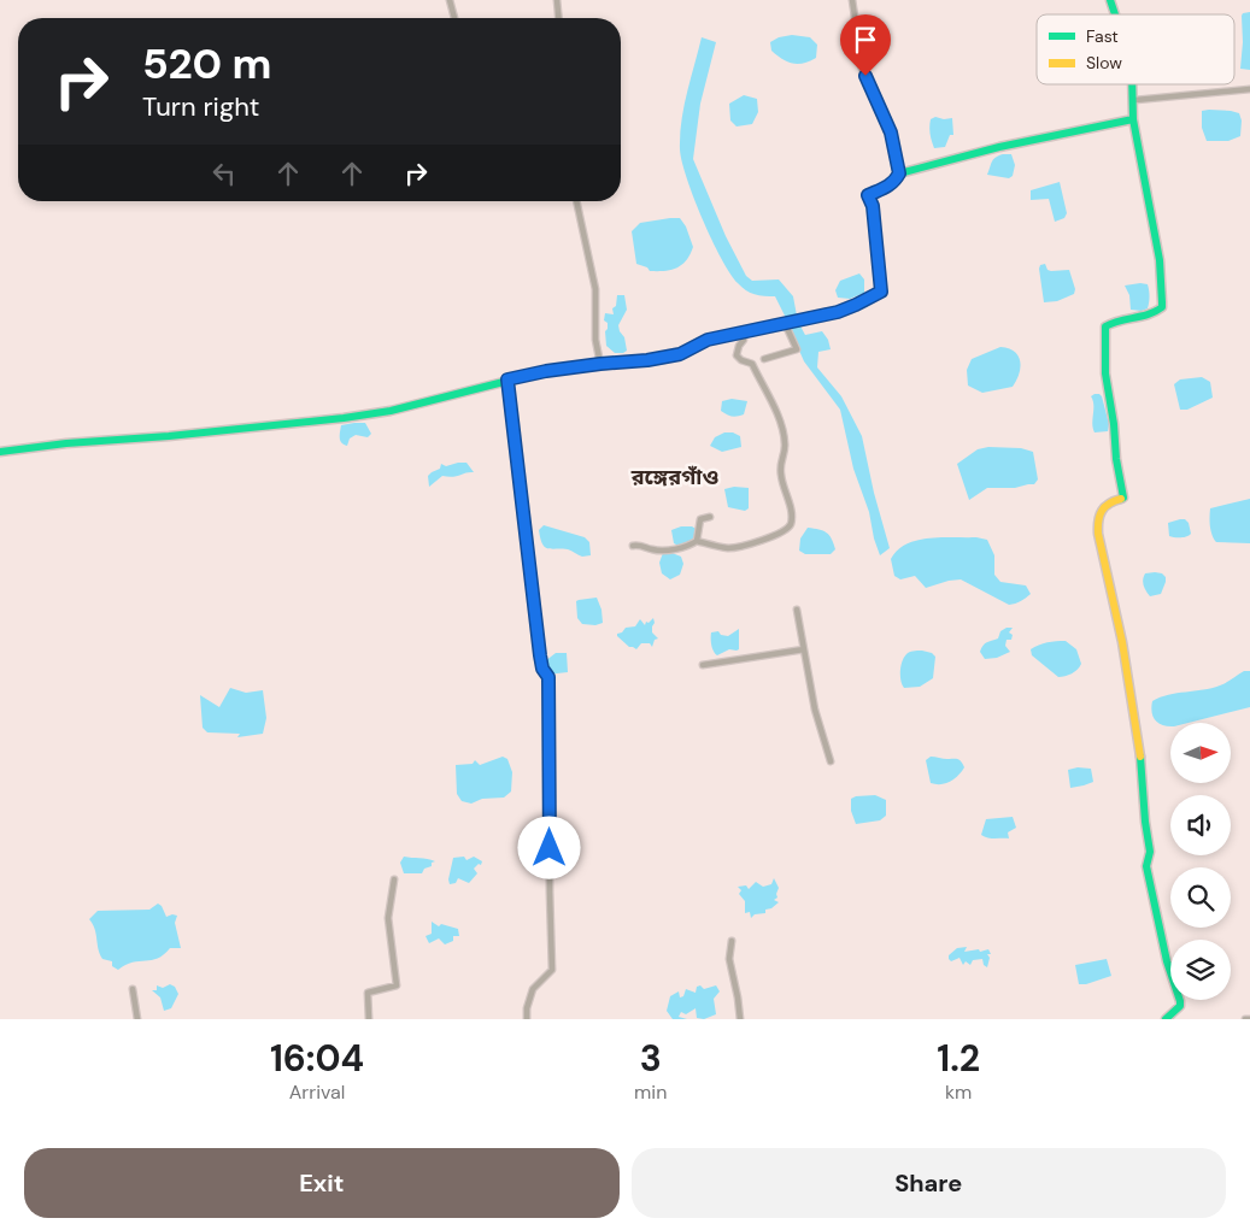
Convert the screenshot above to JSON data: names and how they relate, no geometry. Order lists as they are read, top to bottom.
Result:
{
  "districts": ["রঙ্গেরগাঁও"],
  "legend": ["Fast", "Slow"],
  "north": "right",
  "page": {
    "turn": ["520 m", "Turn right"],
    "eta": [
      "16:04",
      "Arrival",
      "3",
      "min",
      "1.2",
      "km"
    ],
    "buttons": ["Exit", "Share"]
  }
}
